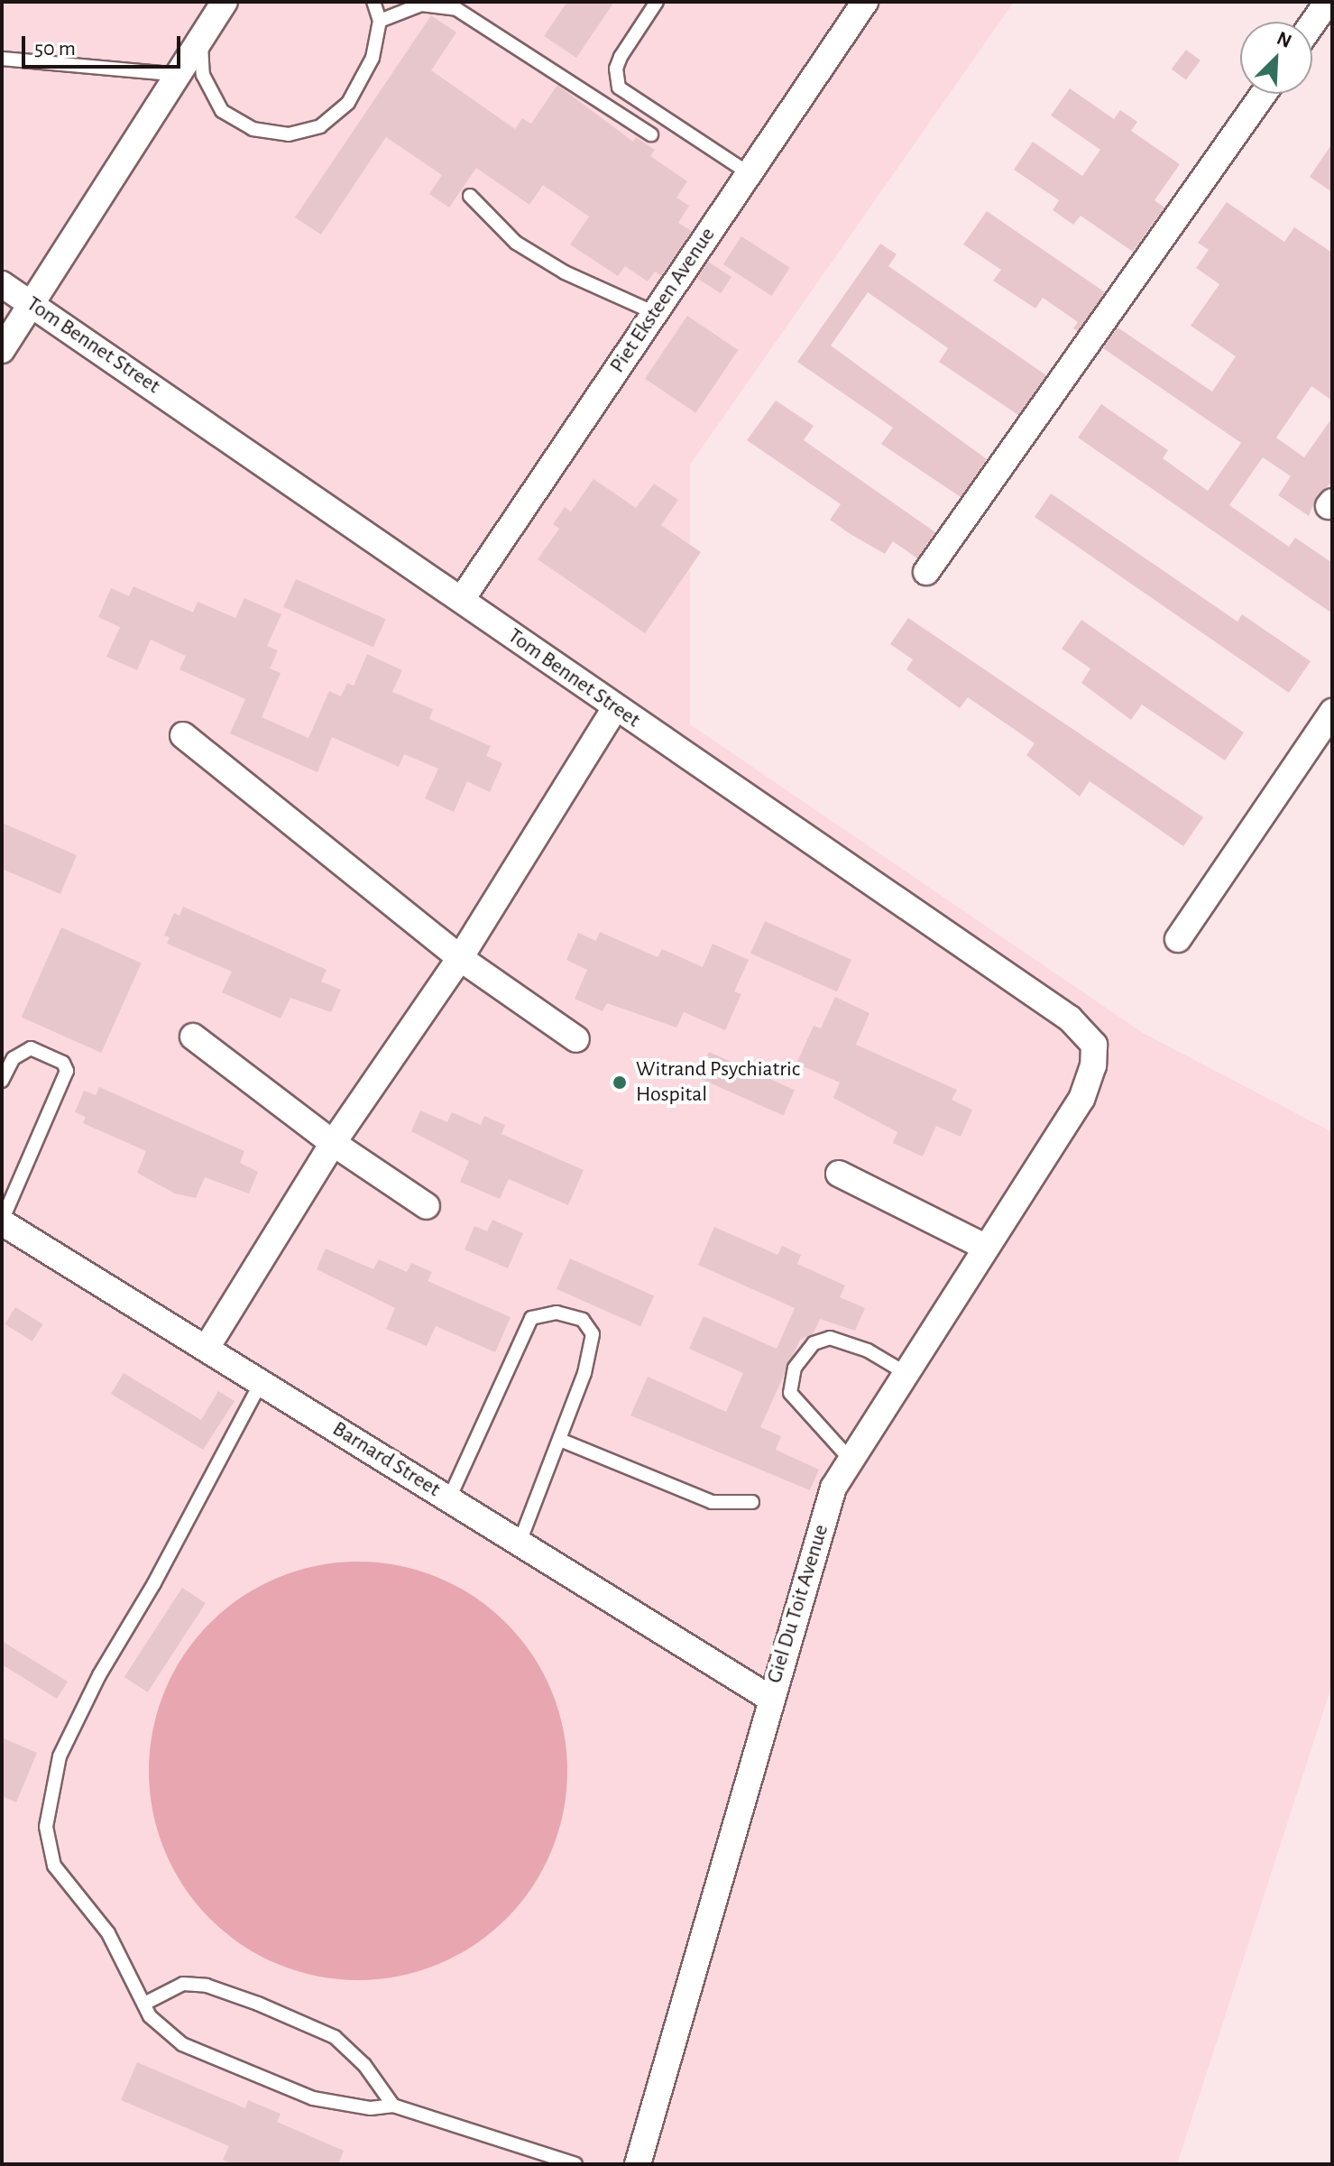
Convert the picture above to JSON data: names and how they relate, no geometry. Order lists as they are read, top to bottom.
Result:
{
  "streets": {
    "street": [
      "Piet Eksteen Avenue",
      "Tom Bennet Street",
      "Barnard Street",
      "Giel Du Toit Avenue"
    ]
  },
  "crossings": [
    ["Piet Eksteen Avenue", "Tom Bennet Street"],
    ["Tom Bennet Street", "Giel Du Toit Avenue"],
    ["Barnard Street", "Giel Du Toit Avenue"]
  ],
  "places": ["Witrand Psychiatric Hospital"],
  "scale_bar": "50 m",
  "north": "top right"
}
